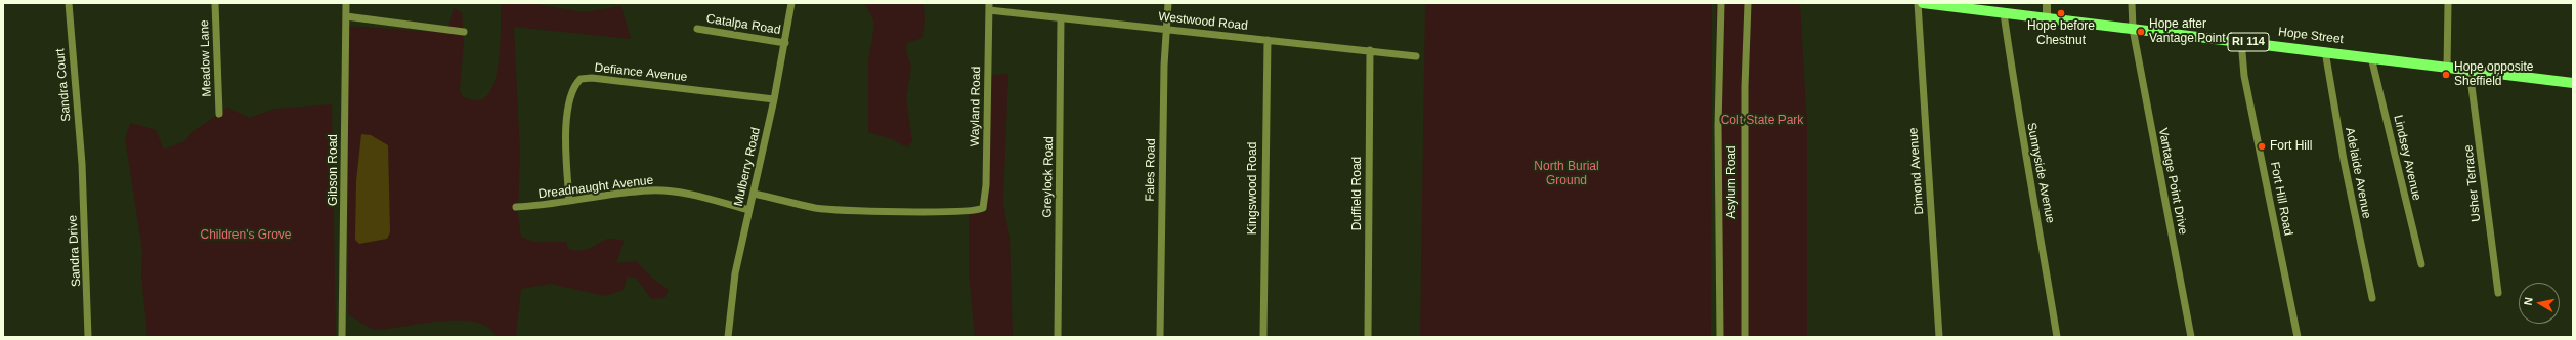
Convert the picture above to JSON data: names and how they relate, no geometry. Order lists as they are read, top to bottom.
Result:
{
  "streets": {
    "main road": ["Hope Street", "RI 114"],
    "street": [
      "Westwood Road",
      "Catalpa Road",
      "Meadow Lane",
      "Defiance Avenue",
      "Sandra Court",
      "Wayland Road",
      "Lindsey Avenue",
      "Mulberry Road",
      "Gibson Road",
      "Fales Road",
      "Dimond Avenue",
      "Sunnyside Avenue",
      "Adelaide Avenue",
      "Greylock Road",
      "Vantage Point Drive",
      "Asylum Road",
      "Usher Terrace",
      "Dreadnaught Avenue",
      "Kingswood Road",
      "Duffield Road",
      "Fort Hill Road",
      "Sandra Drive"
    ]
  },
  "crossings": [
    ["Westwood Road", "Wayland Road"],
    ["Westwood Road", "Fales Road"],
    ["Westwood Road", "Greylock Road"],
    ["Westwood Road", "Kingswood Road"],
    ["Westwood Road", "Duffield Road"],
    ["Catalpa Road", "Mulberry Road"],
    ["Hope Street", "Lindsey Avenue"],
    ["Hope Street", "Sunnyside Avenue"],
    ["Hope Street", "Adelaide Avenue"],
    ["Hope Street", "Vantage Point Drive"],
    ["Hope Street", "Usher Terrace"],
    ["Hope Street", "Fort Hill Road"],
    ["Defiance Avenue", "Mulberry Road"],
    ["Defiance Avenue", "Dreadnaught Avenue"],
    ["Sandra Court", "Sandra Drive"],
    ["Wayland Road", "Mulberry Road"],
    ["Mulberry Road", "Dreadnaught Avenue"]
  ],
  "parks": ["Colt State Park", "North Burial Ground", "Children's Grove"],
  "places": [
    "Hope before Chestnut",
    "Hope after Vantage Point",
    "Hope opposite Sheffield",
    "Fort Hill"
  ],
  "north": "left"
}
